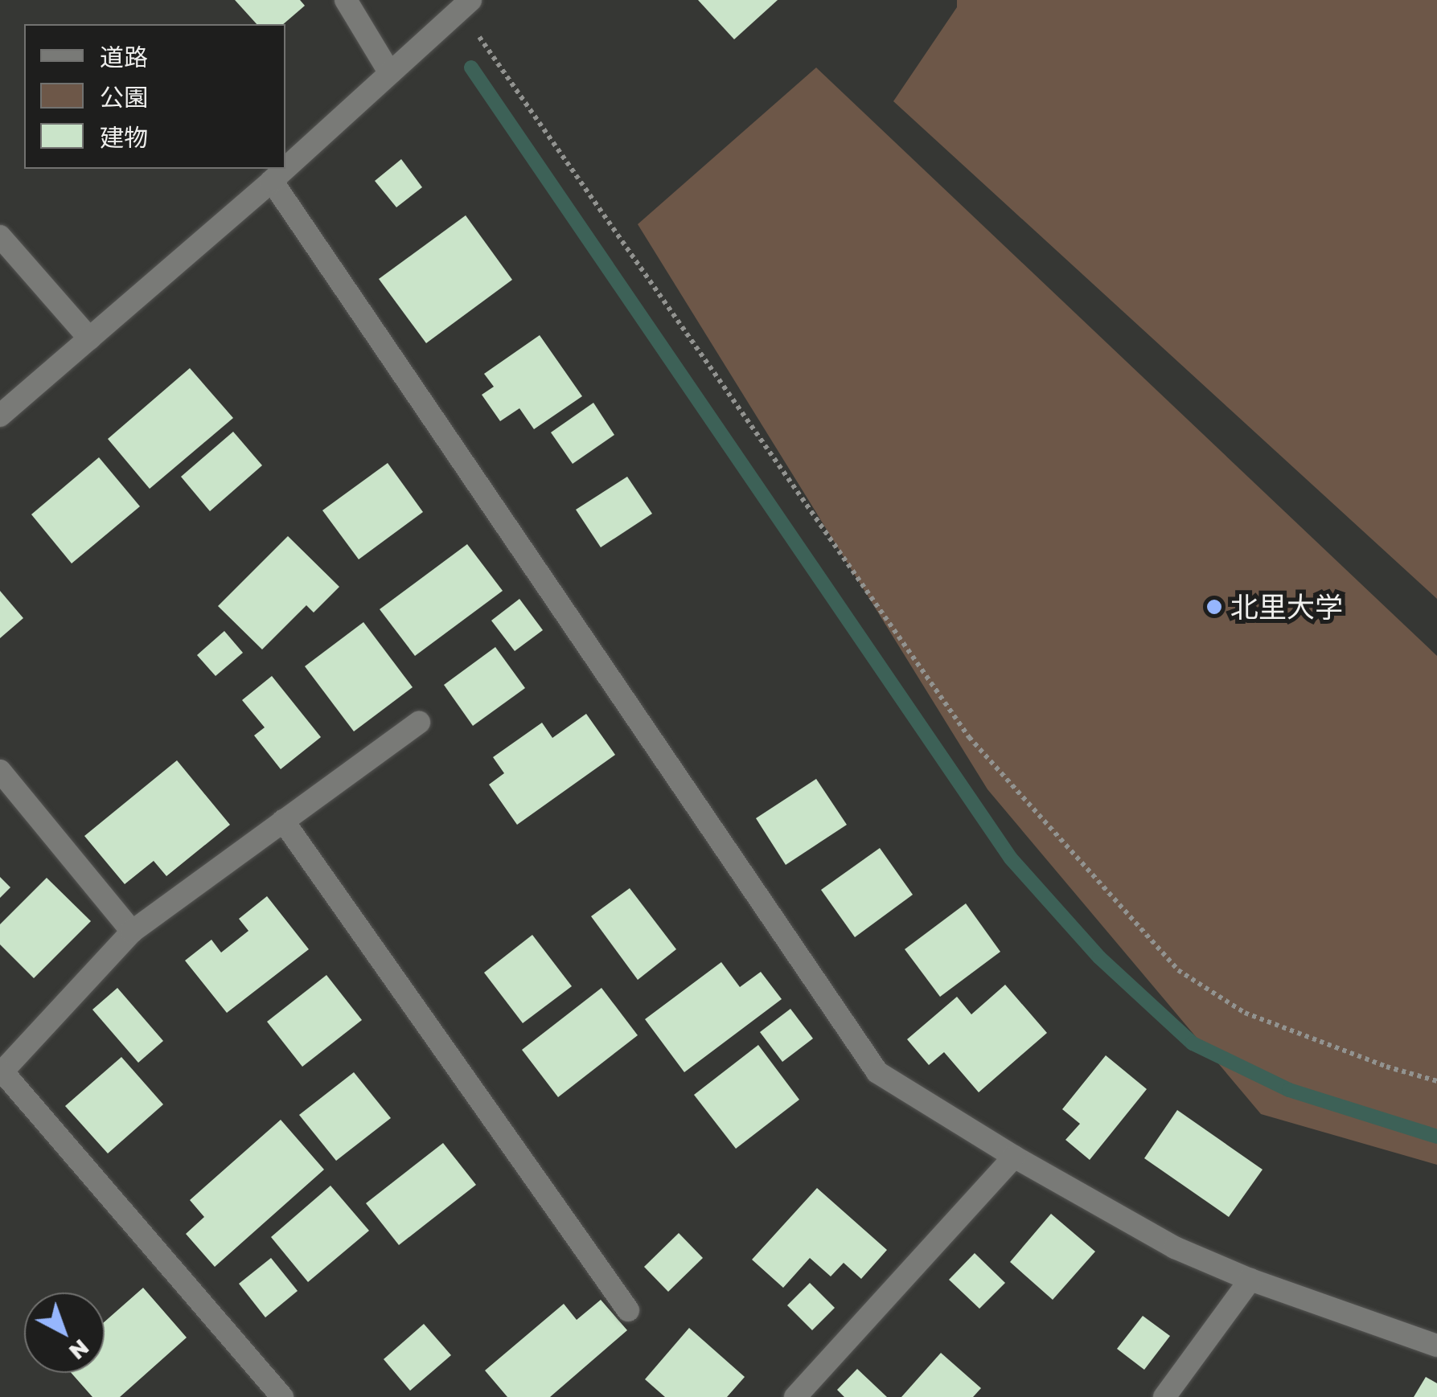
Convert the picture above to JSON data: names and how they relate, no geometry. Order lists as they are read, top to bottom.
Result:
{
  "places": ["北里大学"],
  "legend": ["道路", "公園", "建物"],
  "north": "bottom right"
}
